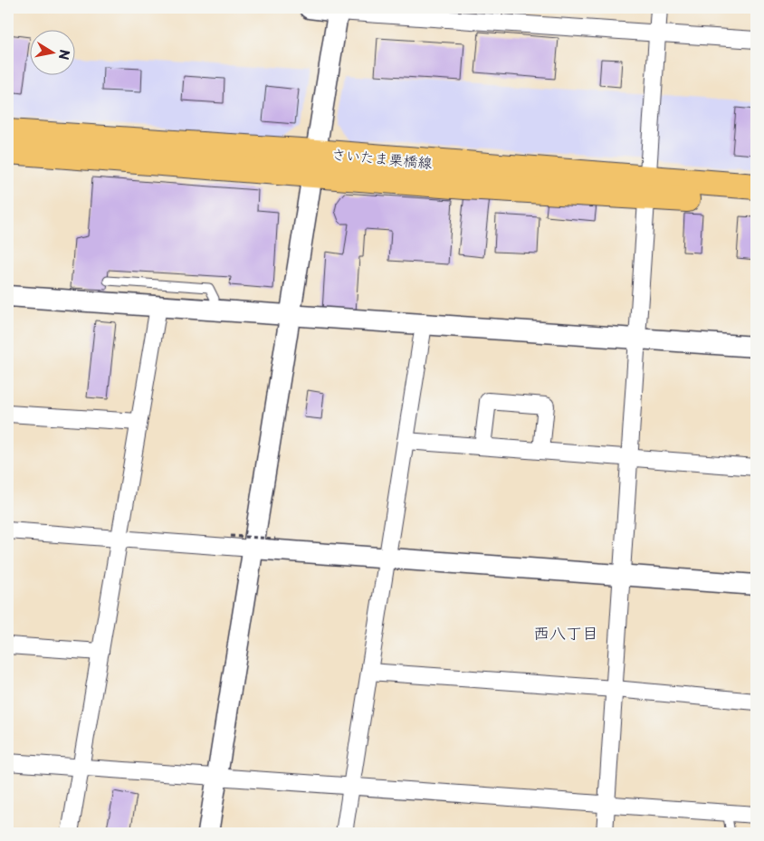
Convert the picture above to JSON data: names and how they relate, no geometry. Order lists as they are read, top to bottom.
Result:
{
  "streets": {
    "main road": ["さいたま栗橋線"]
  },
  "districts": ["西八丁目"],
  "north": "right"
}
